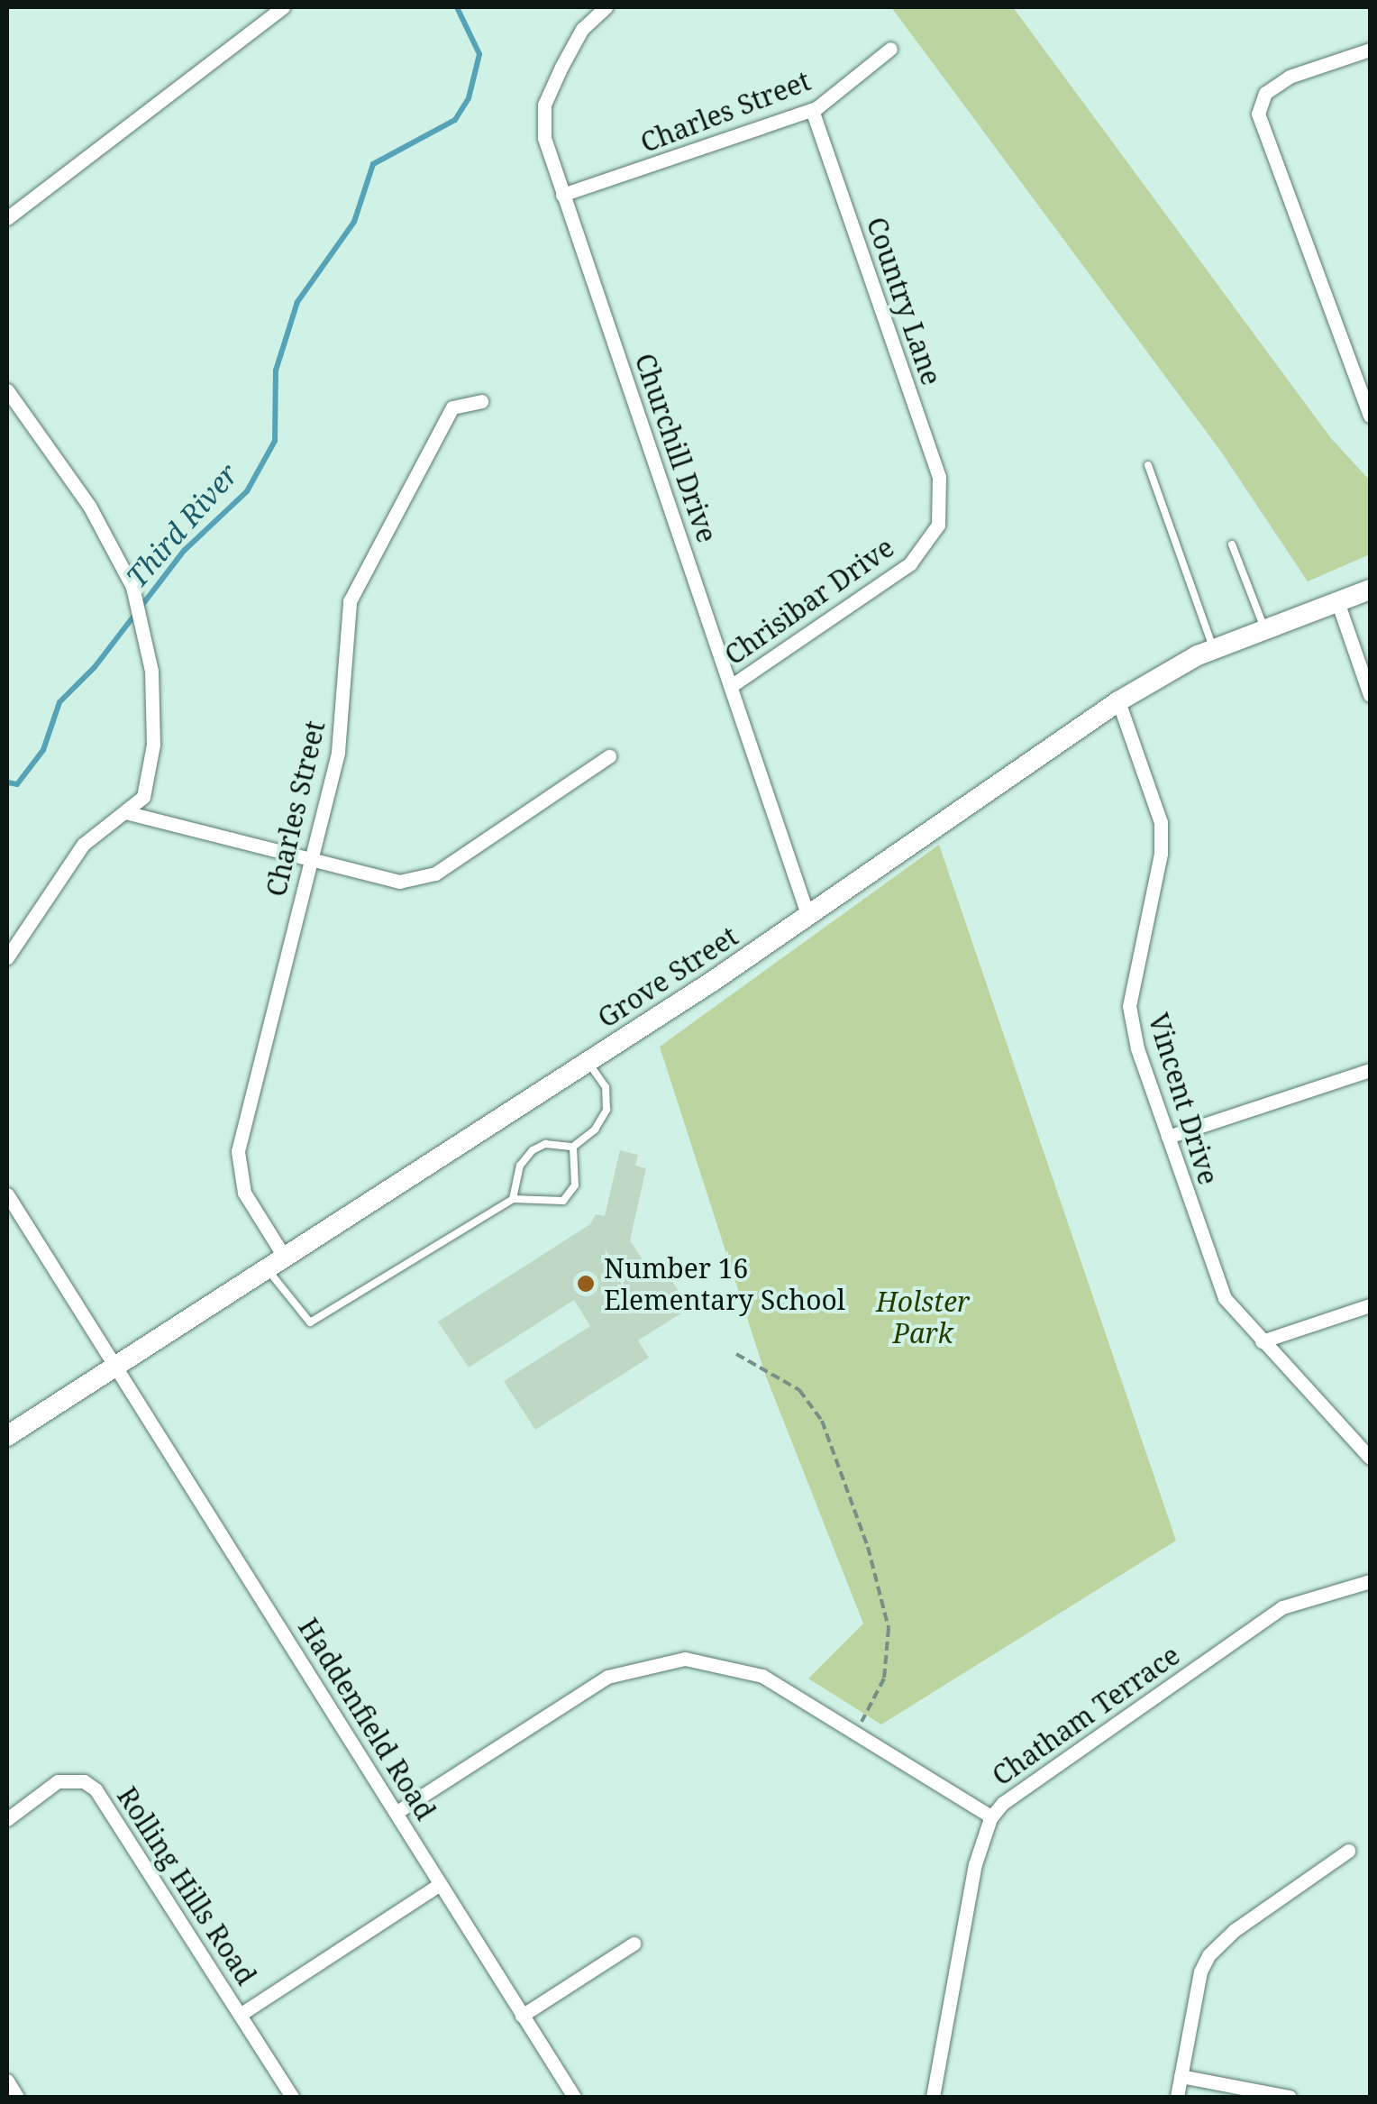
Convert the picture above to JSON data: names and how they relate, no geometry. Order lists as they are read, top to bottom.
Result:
{
  "streets": {
    "street": [
      "Charles Street",
      "Country Lane",
      "Churchill Drive",
      "Chrisibar Drive",
      "Grove Street",
      "Vincent Drive",
      "Chatham Terrace",
      "Haddenfield Road",
      "Rolling Hills Road"
    ]
  },
  "crossings": [
    ["Charles Street", "Country Lane"],
    ["Charles Street", "Churchill Drive"],
    ["Charles Street", "Grove Street"],
    ["Country Lane", "Chrisibar Drive"],
    ["Churchill Drive", "Chrisibar Drive"],
    ["Churchill Drive", "Grove Street"],
    ["Grove Street", "Vincent Drive"],
    ["Grove Street", "Haddenfield Road"]
  ],
  "water": ["Third River"],
  "parks": ["Holster Park"],
  "places": ["Number 16 Elementary School"]
}
